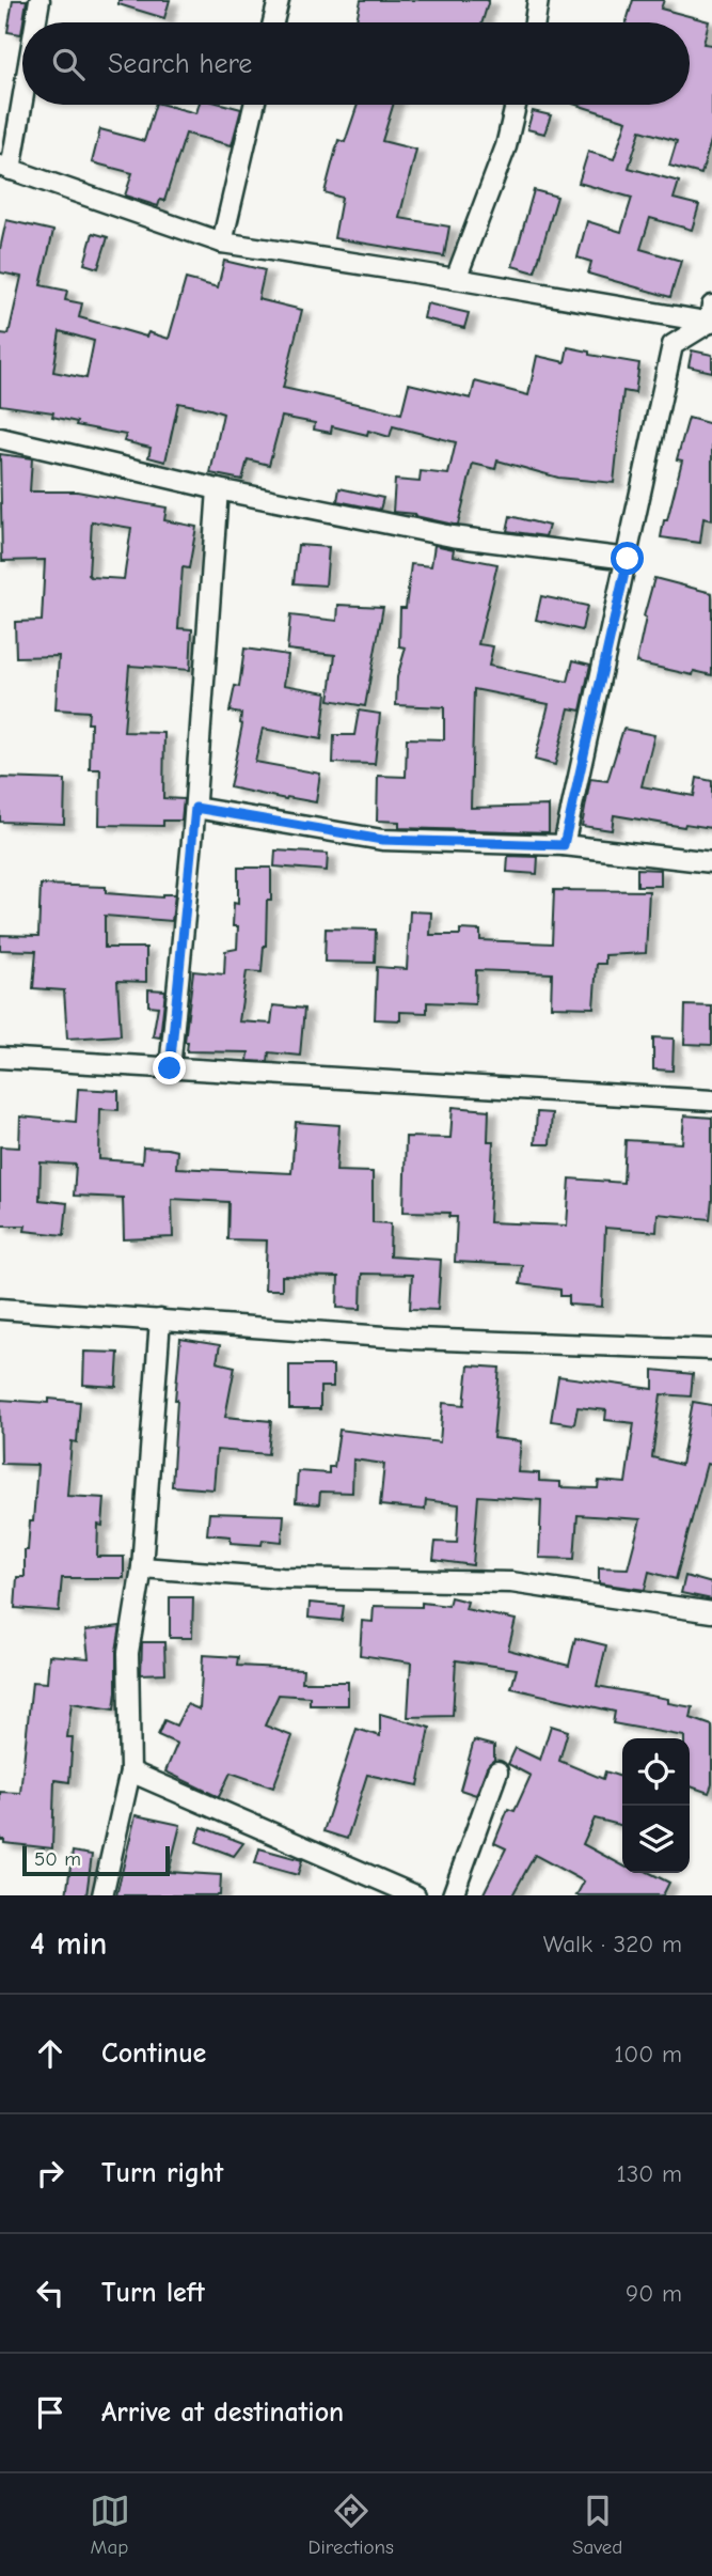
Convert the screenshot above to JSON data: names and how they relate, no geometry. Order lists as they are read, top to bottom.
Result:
{
  "scale_bar": "50 m",
  "page": {
    "search": "Search here",
    "scale": "50 m",
    "heading": ["4 min", "Walk · 320 m"],
    "list": [
      ["Continue", "100 m"],
      ["Turn right", "130 m"],
      ["Turn left", "90 m"],
      "Arrive at destination"
    ],
    "nav": ["Map", "Directions", "Saved"]
  }
}
